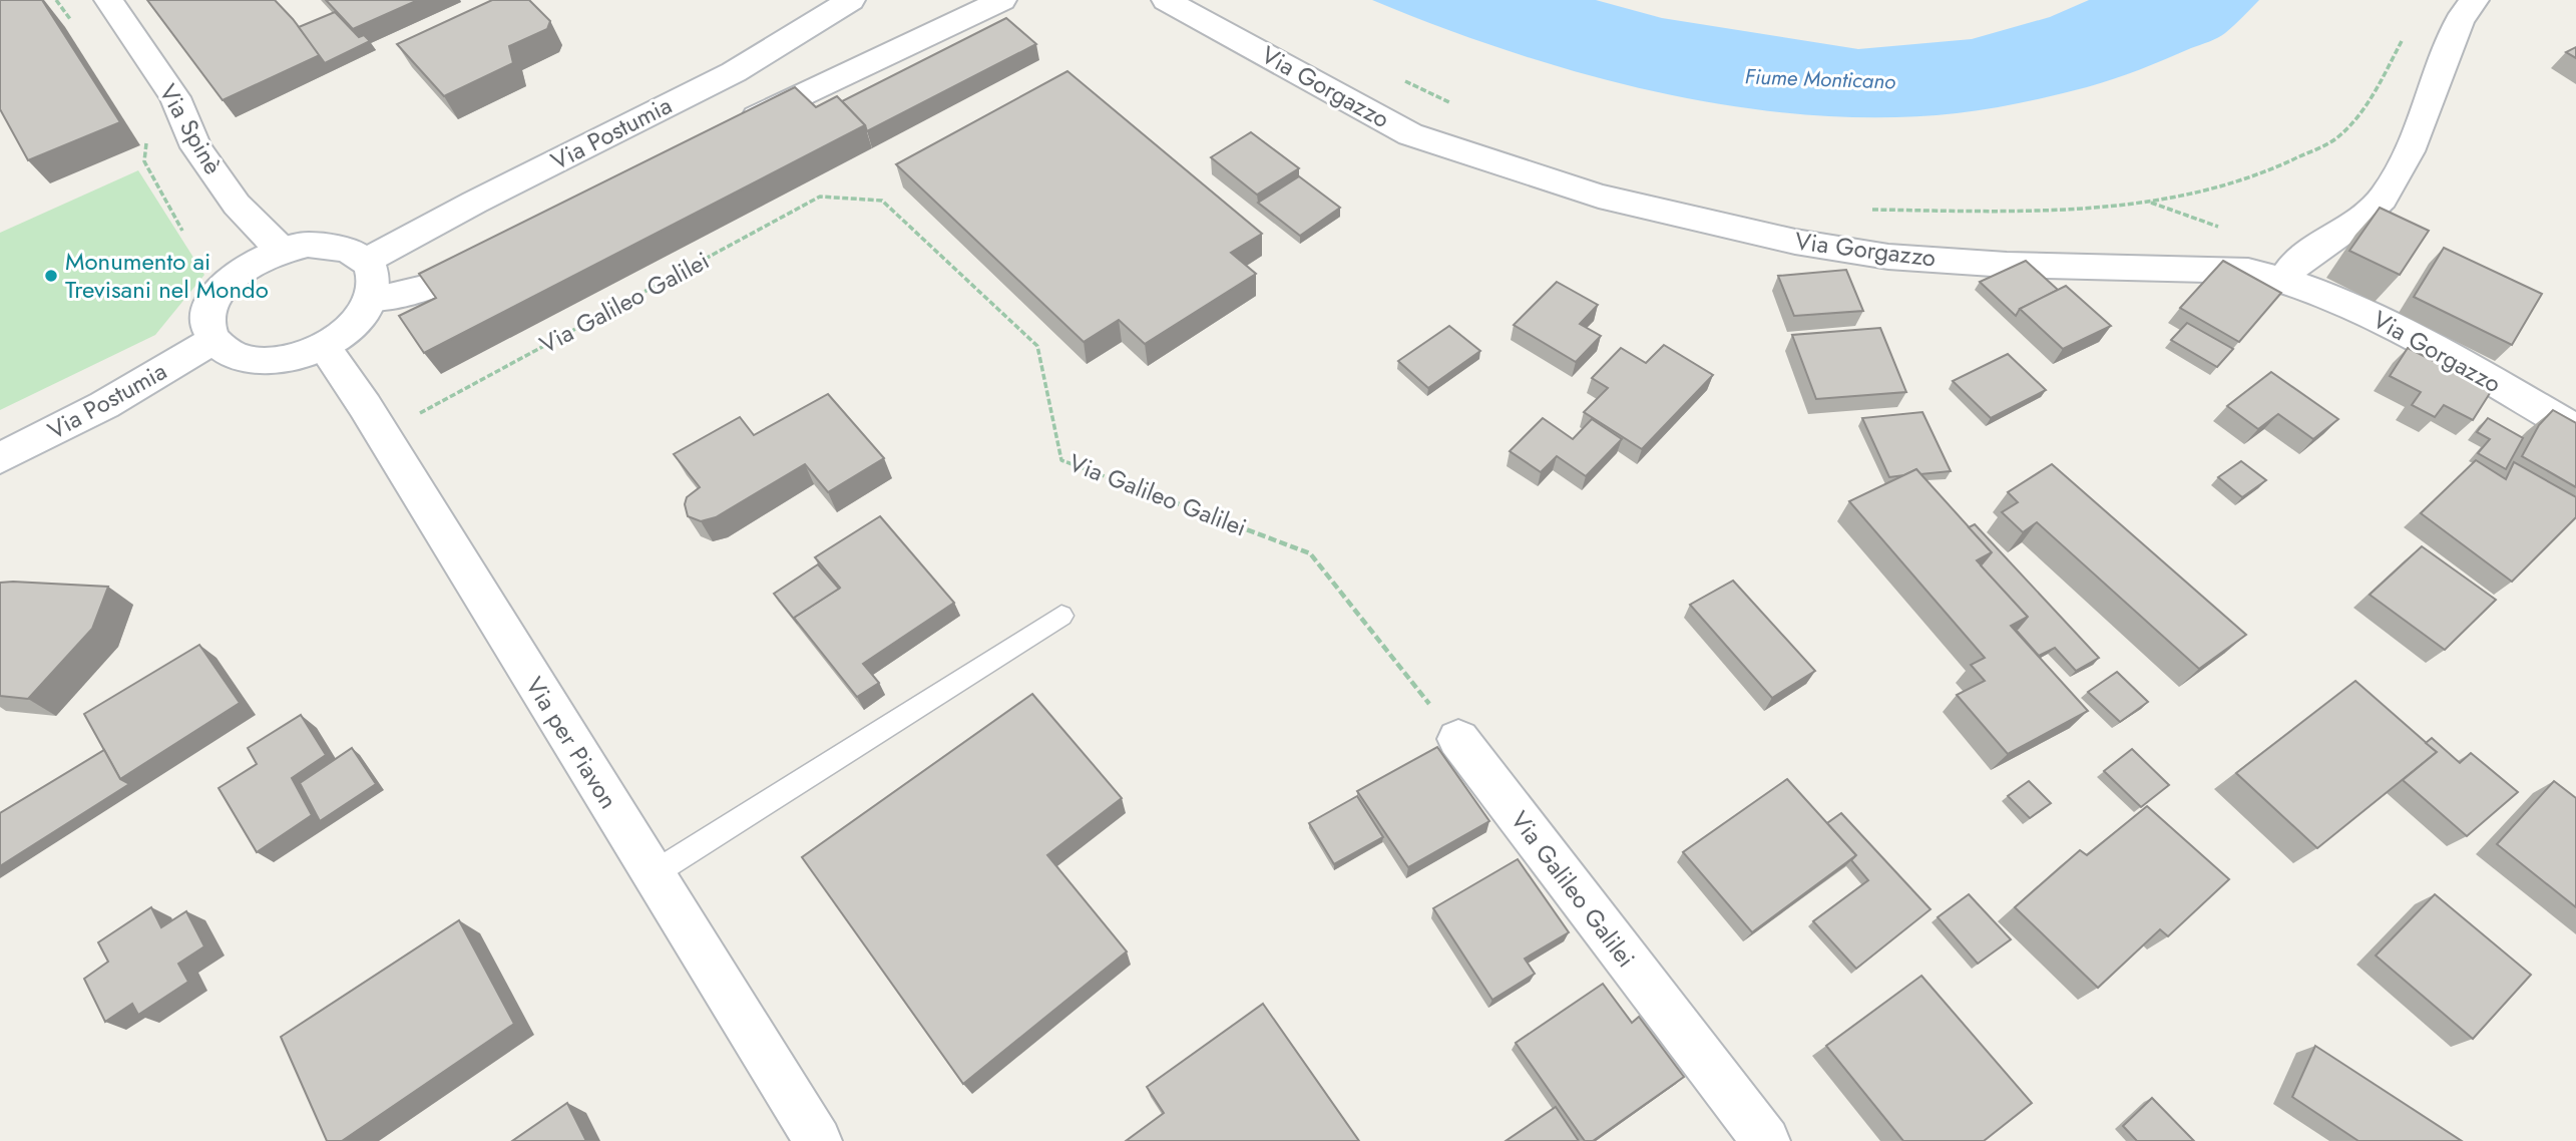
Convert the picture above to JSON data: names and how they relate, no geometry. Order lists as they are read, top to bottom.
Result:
{
  "streets": {
    "street": [
      "Via Gorgazzo",
      "Via Spinè",
      "Via Postumia",
      "Via Galileo Galilei",
      "Via per Piavon"
    ]
  },
  "crossings": [
    ["Via Spinè", "Via Postumia"],
    ["Via Spinè", "Via per Piavon"],
    ["Via Postumia", "Via per Piavon"]
  ],
  "water": ["Fiume Monticano"],
  "places": ["Monumento ai Trevisani nel Mondo"]
}
